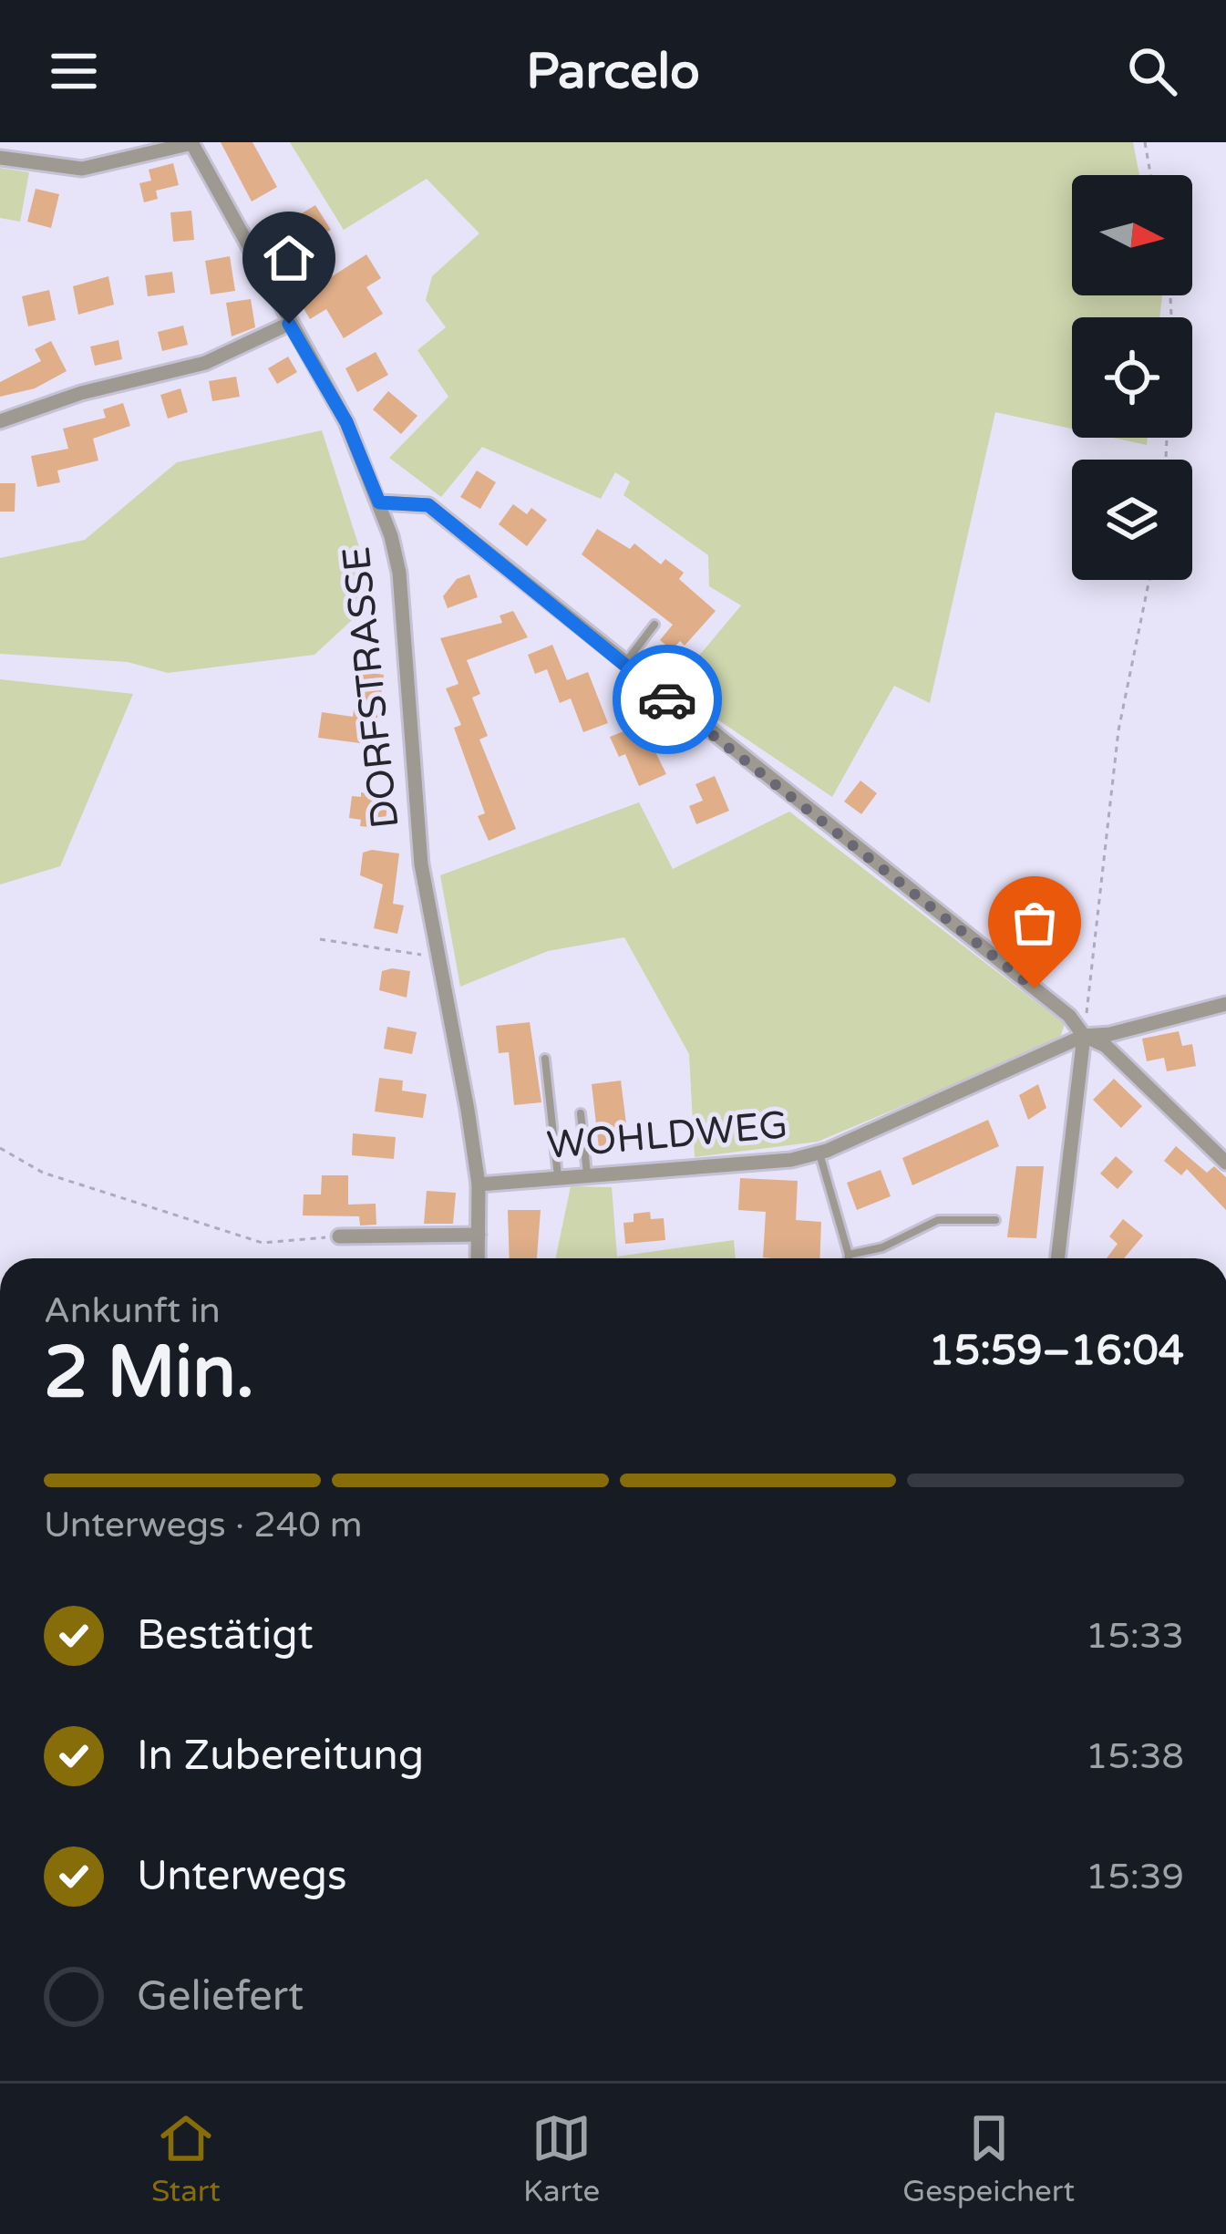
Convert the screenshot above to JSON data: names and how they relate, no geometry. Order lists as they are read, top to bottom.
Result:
{
  "streets": {
    "street": ["DORFSTRASSE", "WOHLDWEG"]
  },
  "crossings": [
    ["DORFSTRASSE", "WOHLDWEG"]
  ],
  "north": "right",
  "page": {
    "header": "Parcelo",
    "heading": ["2 Min.", "Ankunft in", "15:59–16:04"],
    "bar": "Unterwegs · 240 m",
    "list": [
      ["Bestätigt", "15:33"],
      ["In Zubereitung", "15:38"],
      ["Unterwegs", "15:39"],
      "Geliefert"
    ],
    "tabs": ["Start", "Karte", "Gespeichert"]
  }
}
